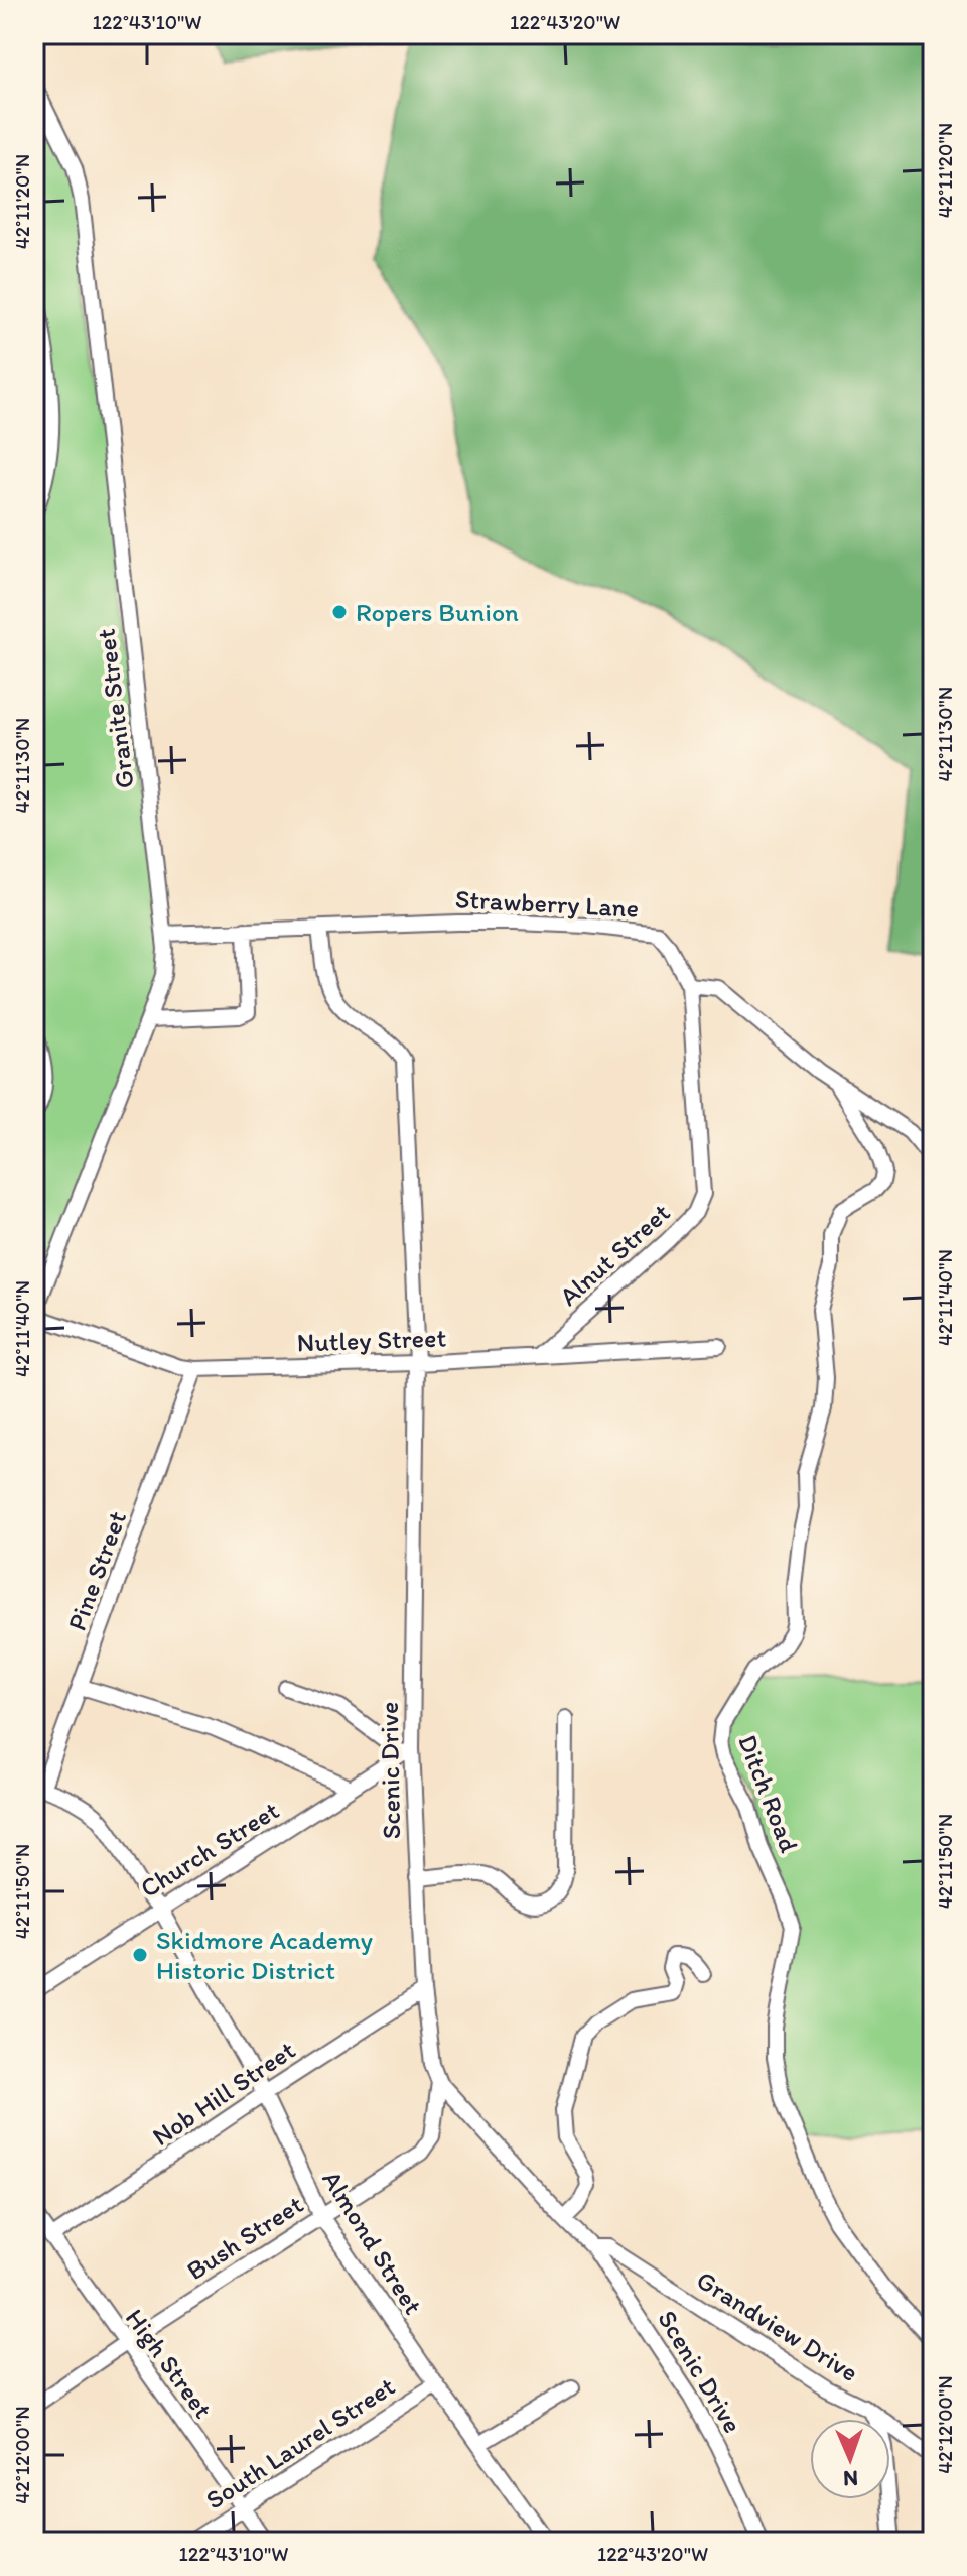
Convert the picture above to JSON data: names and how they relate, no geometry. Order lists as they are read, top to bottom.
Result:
{
  "streets": {
    "street": [
      "Granite Street",
      "Strawberry Lane",
      "Alnut Street",
      "Nutley Street",
      "Pine Street",
      "Scenic Drive",
      "Ditch Road",
      "Church Street",
      "Nob Hill Street",
      "Bush Street",
      "Almond Street",
      "Grandview Drive",
      "High Street",
      "South Laurel Street"
    ]
  },
  "crossings": [
    ["Granite Street", "Strawberry Lane"],
    ["Granite Street", "Nutley Street"],
    ["Strawberry Lane", "Alnut Street"],
    ["Strawberry Lane", "Scenic Drive"],
    ["Alnut Street", "Nutley Street"],
    ["Nutley Street", "Pine Street"],
    ["Nutley Street", "Scenic Drive"],
    ["Pine Street", "Almond Street"],
    ["Scenic Drive", "Church Street"],
    ["Scenic Drive", "Nob Hill Street"],
    ["Scenic Drive", "Bush Street"],
    ["Scenic Drive", "Grandview Drive"],
    ["Church Street", "Almond Street"],
    ["Nob Hill Street", "Almond Street"],
    ["Nob Hill Street", "High Street"],
    ["Bush Street", "Almond Street"],
    ["Bush Street", "High Street"],
    ["Almond Street", "South Laurel Street"],
    ["High Street", "South Laurel Street"]
  ],
  "places": ["Ropers Bunion", "Skidmore Academy Historic District"],
  "north": "bottom",
  "coordinates": [
    "122°43'10\"W",
    "122°43'20\"W",
    "42°11'20\"N",
    "42°11'30\"N",
    "42°11'40\"N",
    "42°11'50\"N",
    "42°12'00\"N"
  ]
}
